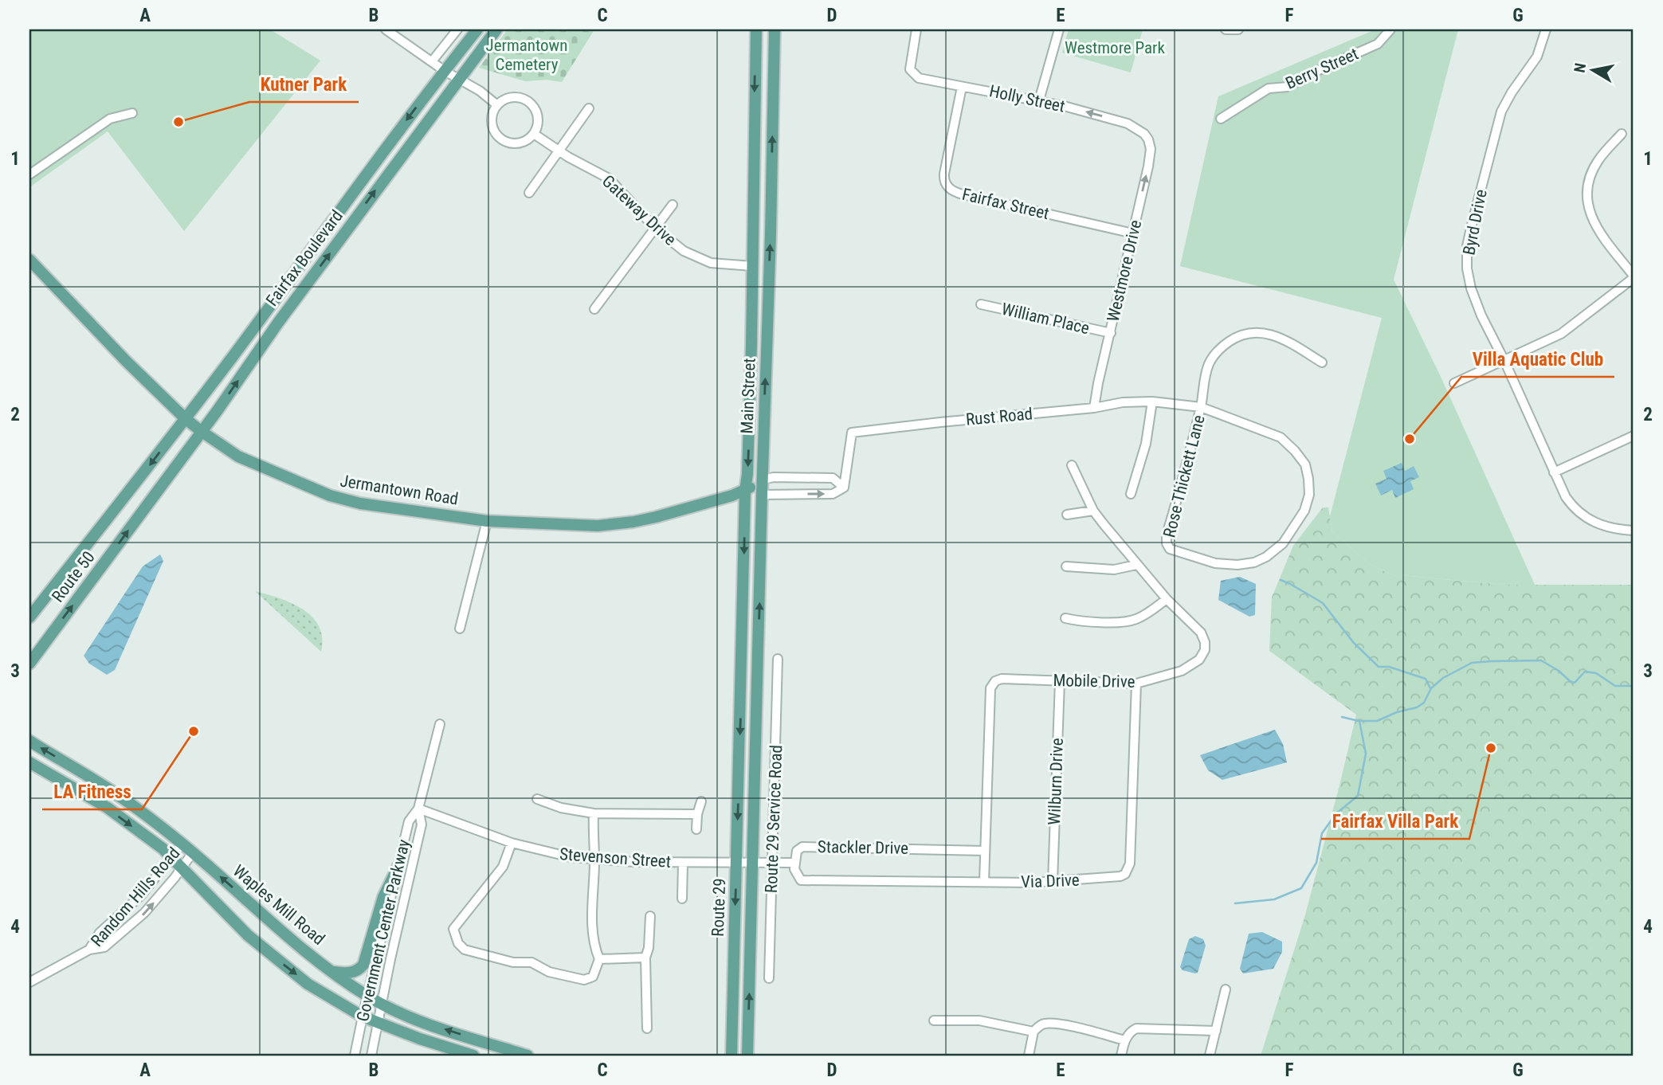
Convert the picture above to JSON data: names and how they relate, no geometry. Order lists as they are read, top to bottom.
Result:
{
  "streets": {
    "main road": [
      "Fairfax Boulevard",
      "Main Street",
      "Jermantown Road",
      "Route 50",
      "Waples Mill Road",
      "Route 29"
    ],
    "street": [
      "Berry Street",
      "Holly Street",
      "Fairfax Street",
      "Gateway Drive",
      "Byrd Drive",
      "Westmore Drive",
      "William Place",
      "Rust Road",
      "Rose Thickett Lane",
      "Mobile Drive",
      "Wilburn Drive",
      "Route 29 Service Road",
      "Stackler Drive",
      "Stevenson Street",
      "Via Drive",
      "Random Hills Road",
      "Government Center Parkway"
    ]
  },
  "crossings": [
    ["Holly Street", "Fairfax Street"],
    ["Holly Street", "Westmore Drive"],
    ["Fairfax Street", "Westmore Drive"],
    ["Gateway Drive", "Main Street"],
    ["Fairfax Boulevard", "Jermantown Road"],
    ["Fairfax Boulevard", "Route 50"],
    ["Westmore Drive", "William Place"],
    ["Westmore Drive", "Rust Road"],
    ["Main Street", "Jermantown Road"],
    ["Main Street", "Route 29"],
    ["Rust Road", "Rose Thickett Lane"],
    ["Mobile Drive", "Wilburn Drive"],
    ["Mobile Drive", "Stackler Drive"],
    ["Mobile Drive", "Via Drive"],
    ["Wilburn Drive", "Via Drive"],
    ["Route 29 Service Road", "Stackler Drive"],
    ["Stackler Drive", "Stevenson Street"],
    ["Stackler Drive", "Via Drive"],
    ["Stackler Drive", "Route 29"],
    ["Stevenson Street", "Route 29"],
    ["Stevenson Street", "Government Center Parkway"],
    ["Random Hills Road", "Waples Mill Road"],
    ["Waples Mill Road", "Government Center Parkway"]
  ],
  "one_way": ["Holly Street", "Westmore Drive"],
  "parks": ["Jermantown Cemetery", "Westmore Park"],
  "places": [
    "Kutner Park",
    "Villa Aquatic Club",
    "LA Fitness",
    "Fairfax Villa Park"
  ],
  "north": "left",
  "grid": {
    "columns": [
      "A",
      "B",
      "C",
      "D",
      "E",
      "F",
      "G"
    ],
    "rows": [
      "1",
      "2",
      "3",
      "4"
    ]
  }
}
